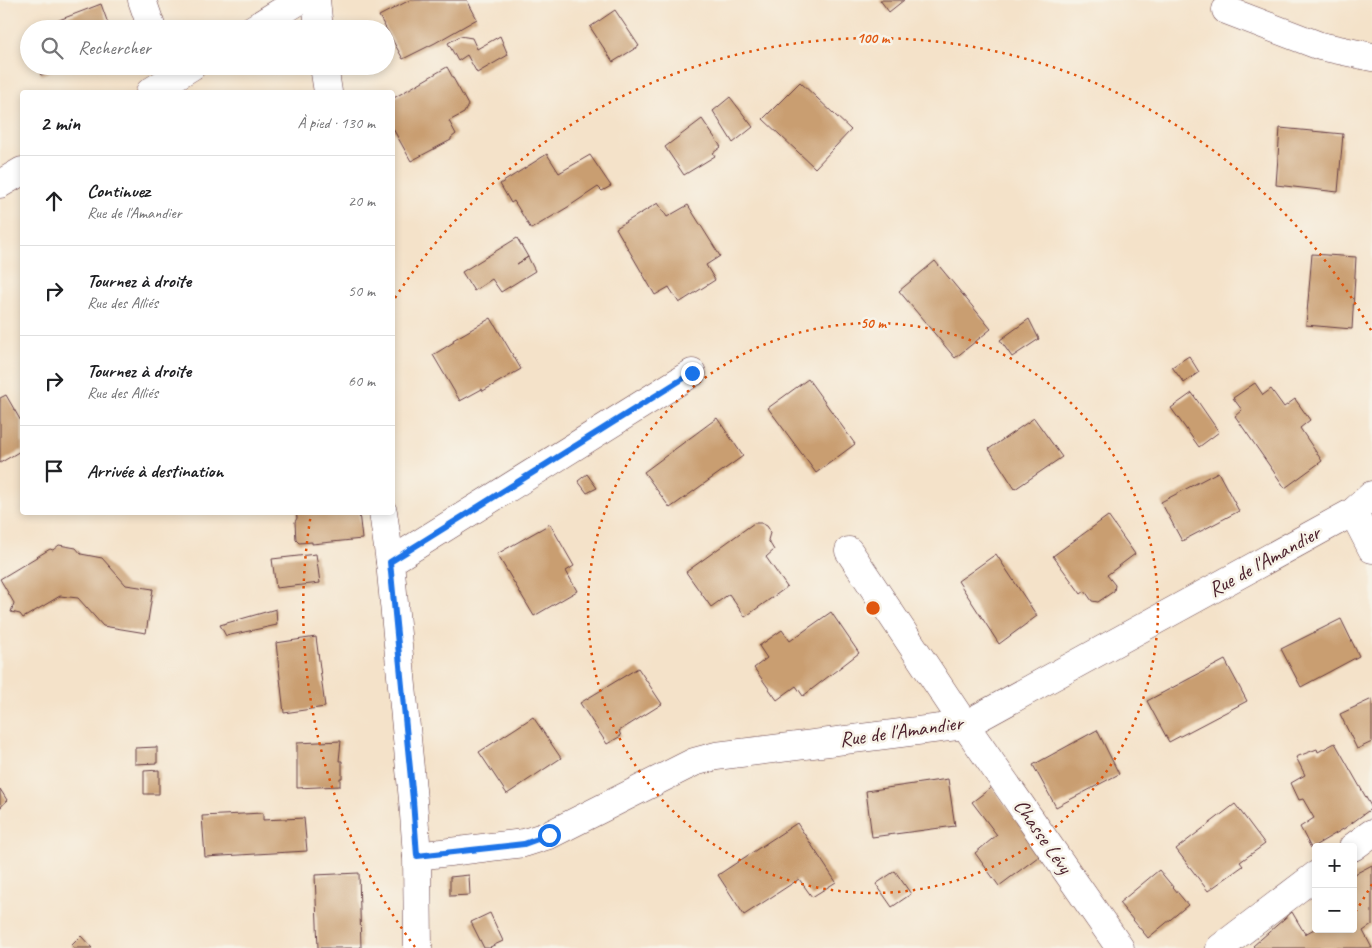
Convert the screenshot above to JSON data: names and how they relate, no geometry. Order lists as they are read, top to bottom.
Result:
{
  "streets": {
    "street": ["Rue de l'Amandier", "Chasse Lévy"]
  },
  "crossings": [
    ["Rue de l'Amandier", "Chasse Lévy"]
  ],
  "page": {
    "search": "Rechercher",
    "heading": ["2 min", "À pied · 130 m"],
    "list": [
      ["Continuez", "Rue de l'Amandier", "20 m"],
      ["Tournez à droite", "Rue des Alliés", "50 m"],
      ["Tournez à droite", "Rue des Alliés", "60 m"],
      "Arrivée à destination"
    ],
    "map_buttons": ["+", "−"]
  },
  "rings": ["100 m", "50 m"]
}
